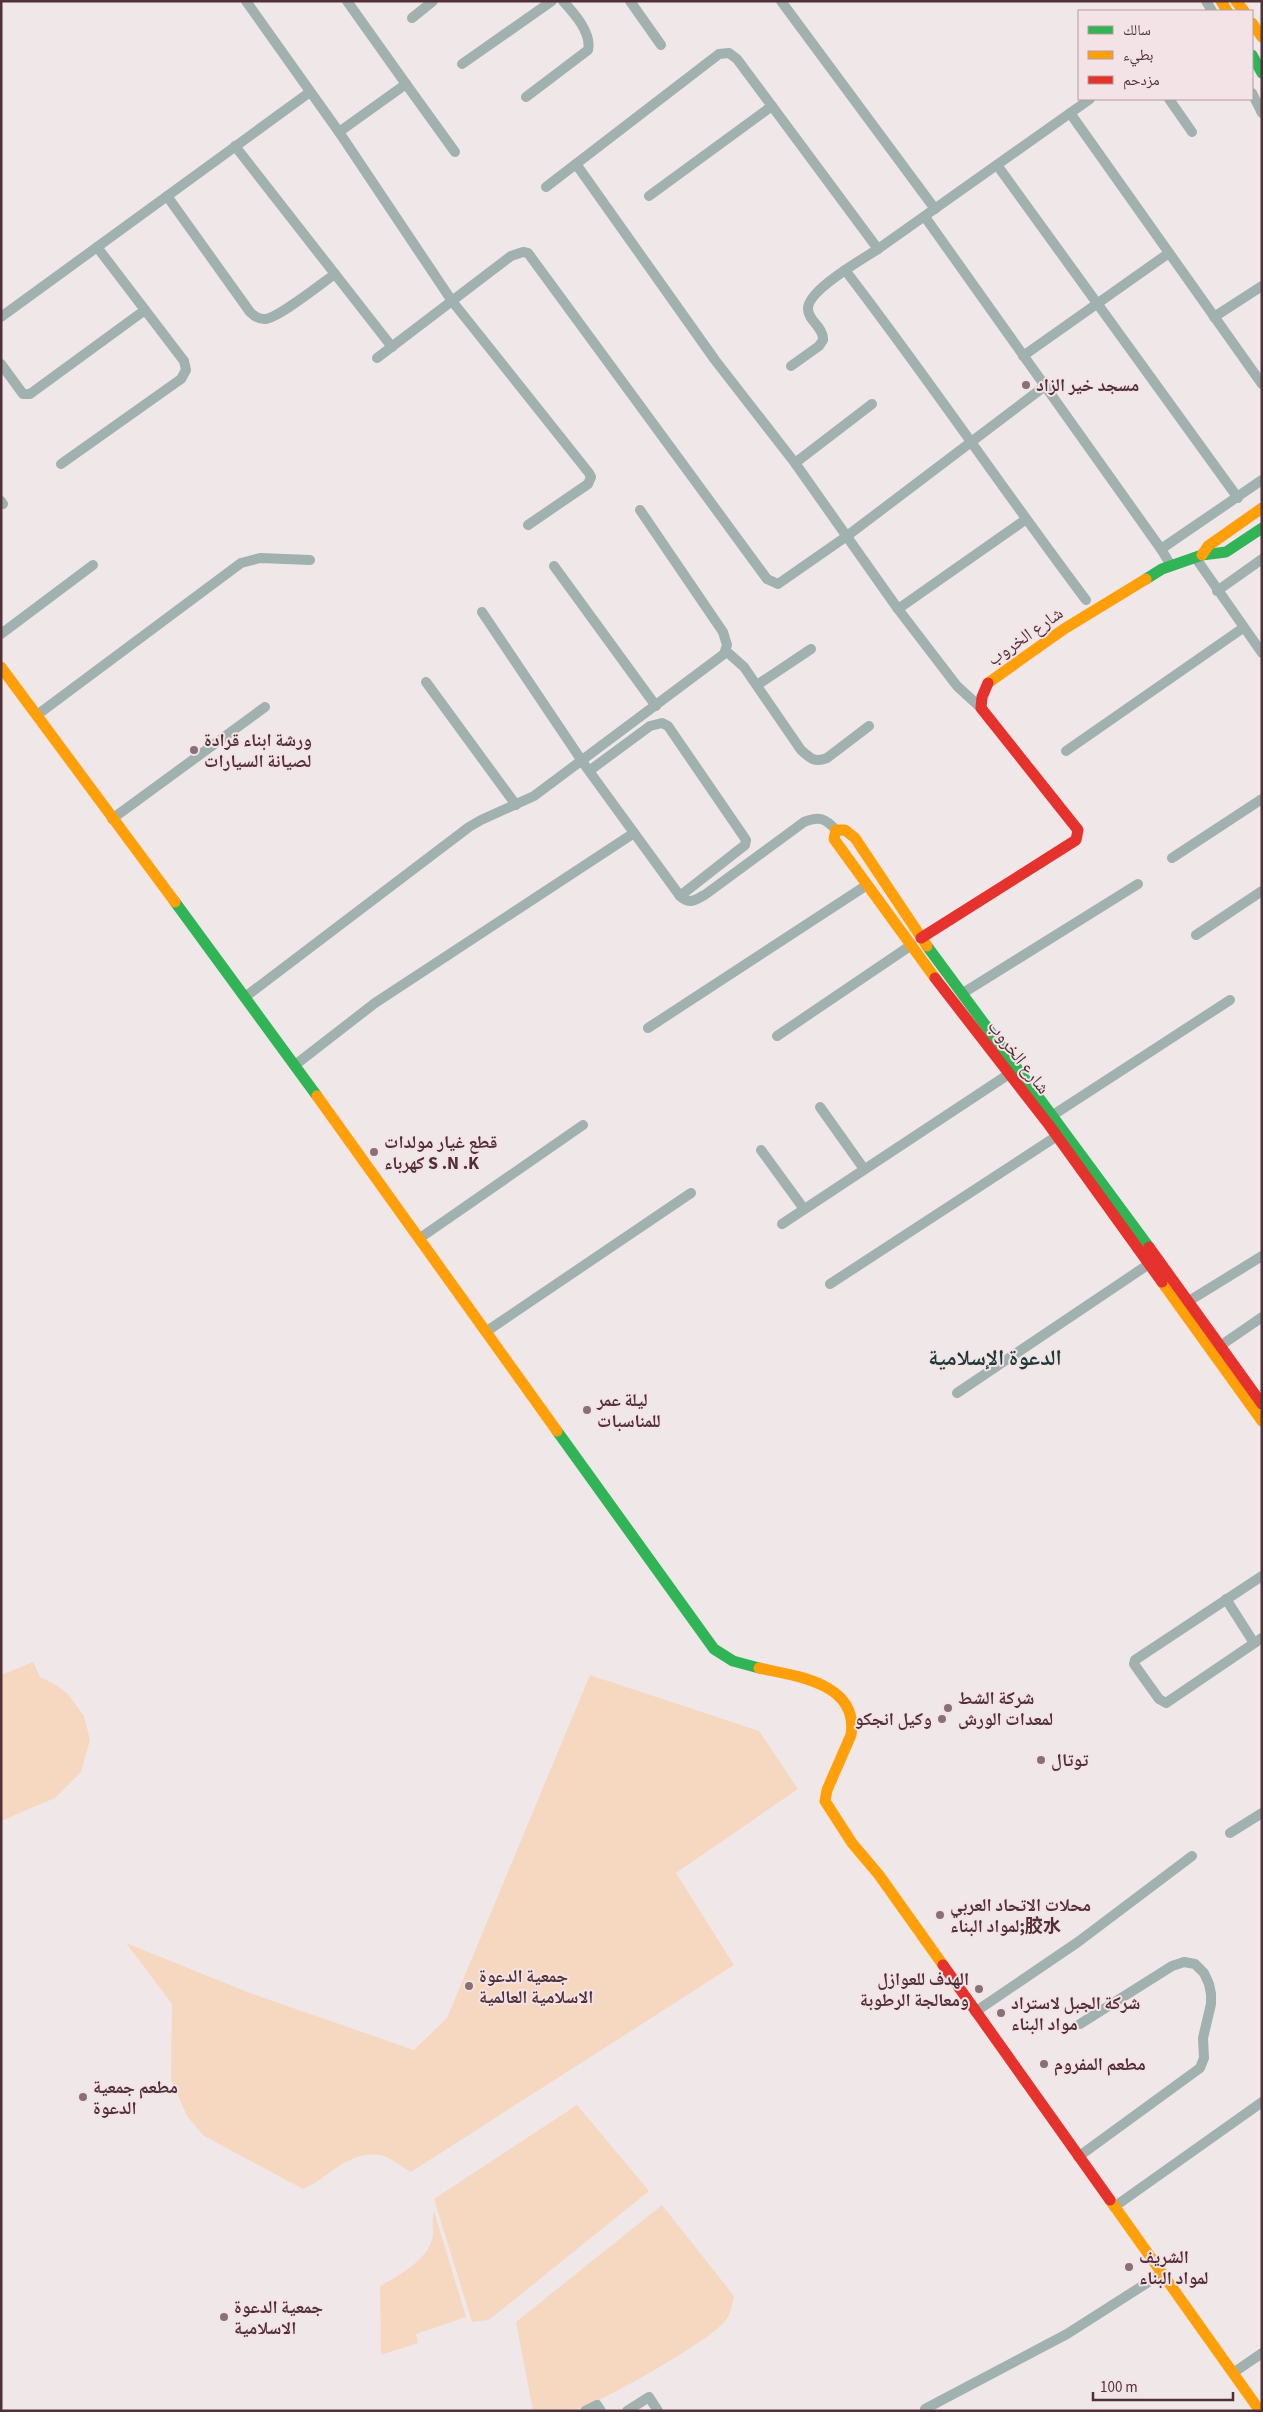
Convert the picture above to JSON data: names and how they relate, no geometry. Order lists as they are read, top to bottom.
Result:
{
  "streets": {
    "main road": ["شارع الخروب"]
  },
  "districts": ["الدعوة الإسلامية"],
  "places": [
    "مسجد خير الزاد",
    "ورشة ابناء قرادة لصيانة السيارات",
    "قطع غيار مولدات كهرباء S .N .K",
    "ليلة عمر للمناسبات",
    "شركة الشط لمعدات الورش",
    "وكيل انجكو",
    "توتال",
    "محلات الاتحاد العربي لمواد البناء;胶水",
    "جمعية الدعوة الاسلامية العالمية",
    "الهدف للعوازل ومعالجة الرطوبة",
    "شركة الجبل لاستراد مواد البناء",
    "مطعم المفروم",
    "مطعم جمعية الدعوة",
    "الشريف لمواد البناء",
    "جمعية الدعوة الاسلامية"
  ],
  "legend": ["سالك", "بطيء", "مزدحم"],
  "scale_bar": "100 m"
}
